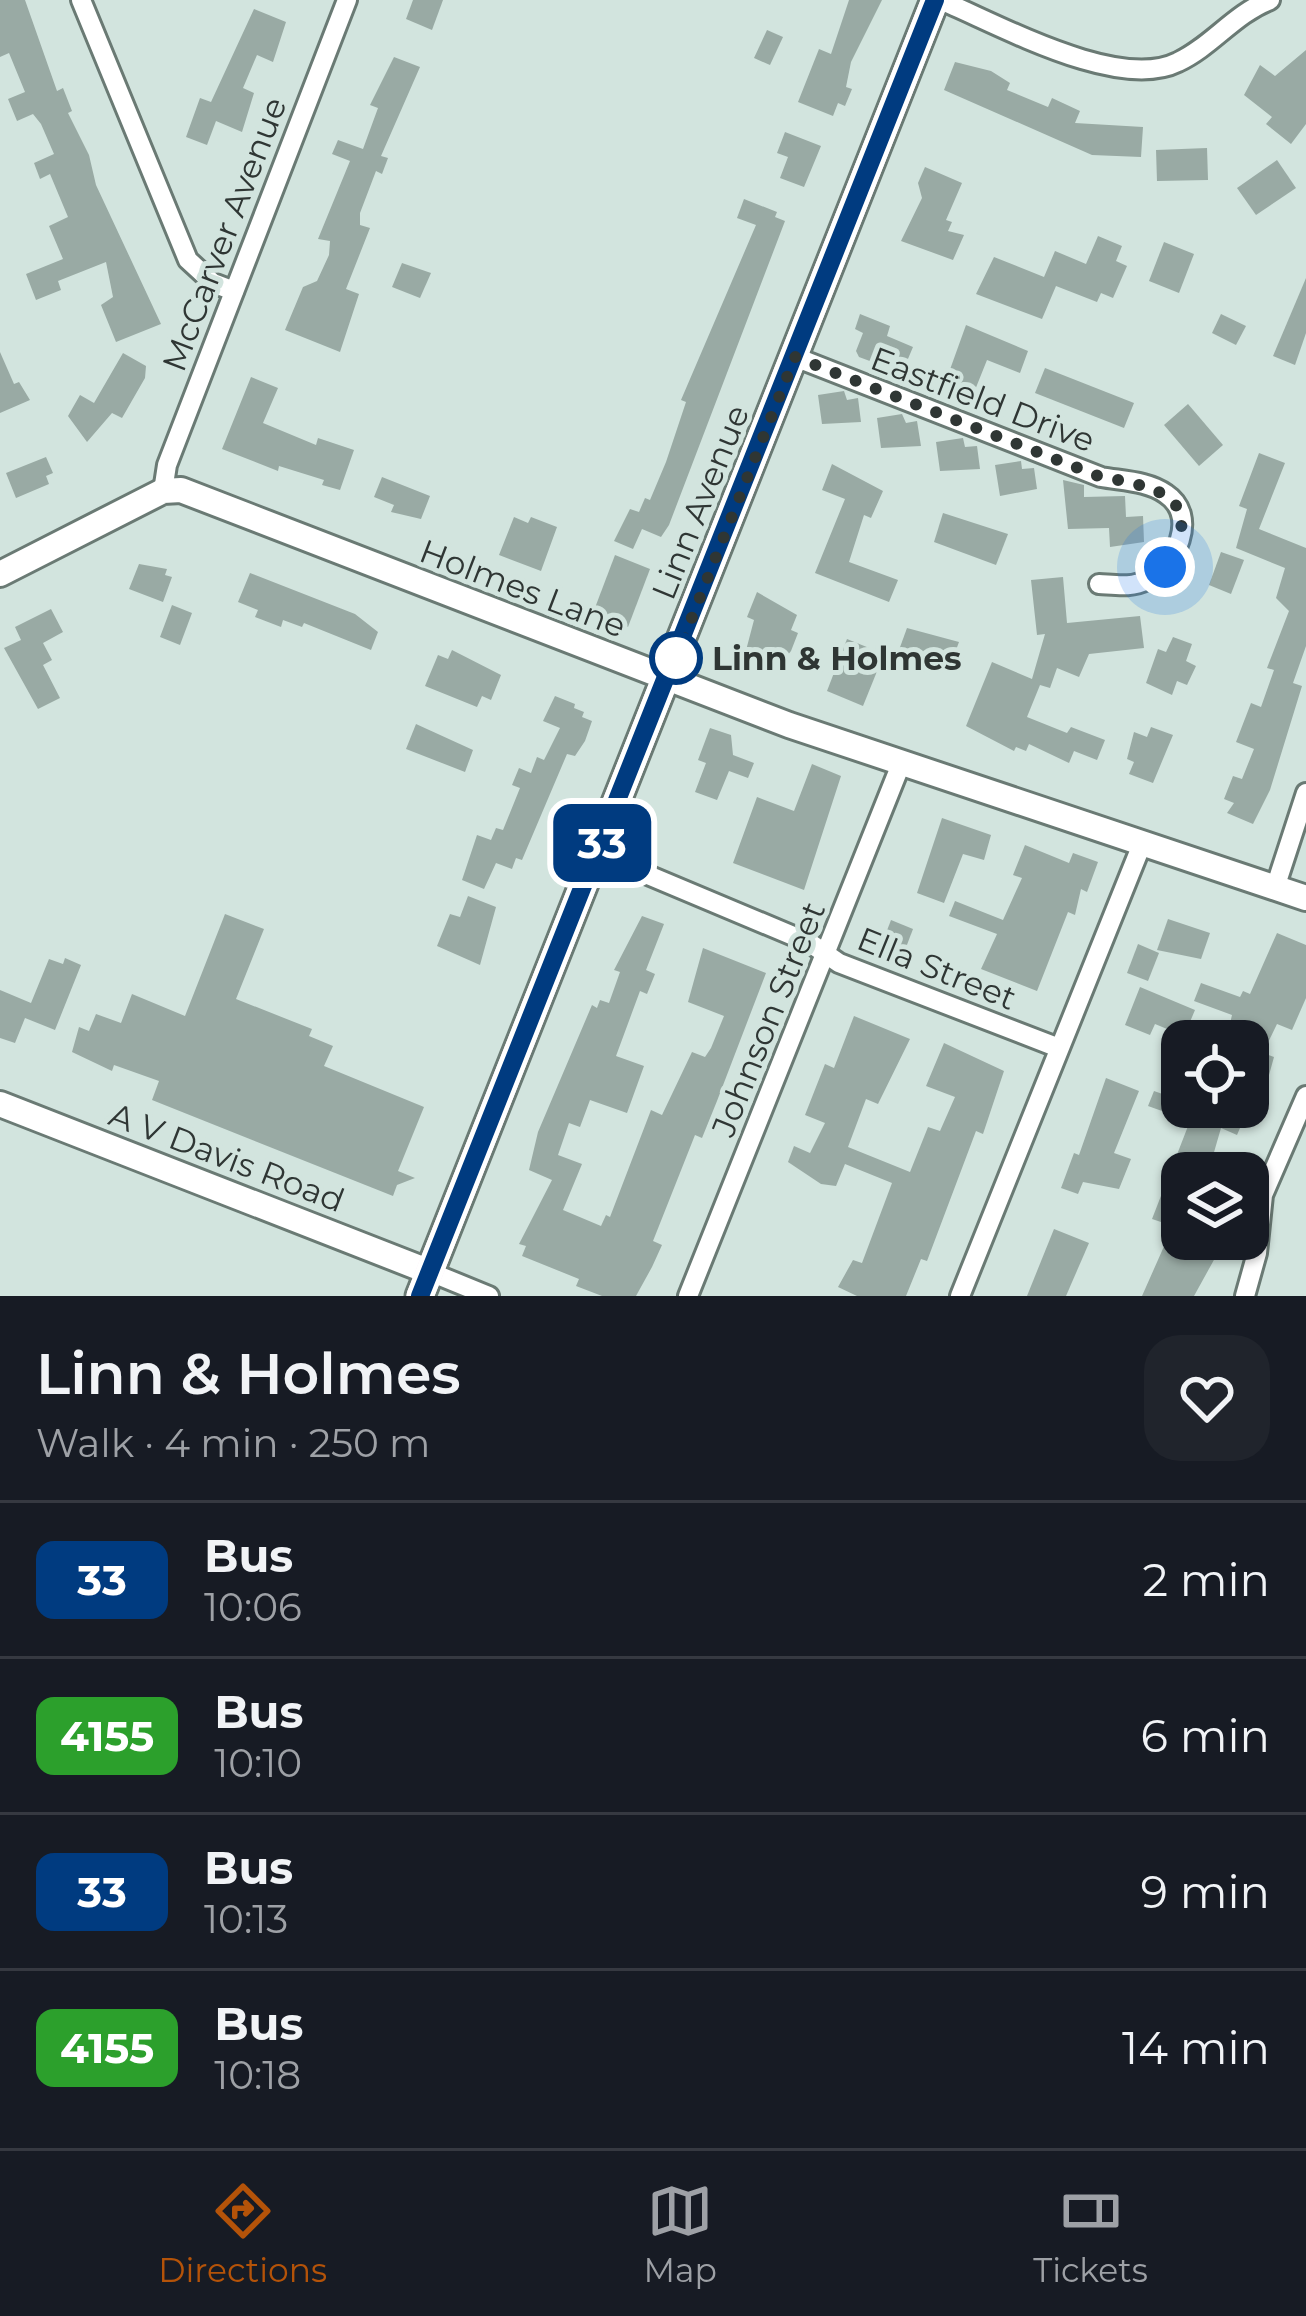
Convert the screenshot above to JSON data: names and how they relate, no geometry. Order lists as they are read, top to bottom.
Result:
{
  "streets": {
    "main road": ["Linn Avenue"],
    "street": [
      "McCarver Avenue",
      "Eastfield Drive",
      "Holmes Lane",
      "Ella Street",
      "Johnson Street",
      "A V Davis Road"
    ]
  },
  "crossings": [
    ["McCarver Avenue", "Holmes Lane"],
    ["Eastfield Drive", "Linn Avenue"],
    ["Linn Avenue", "Holmes Lane"],
    ["Linn Avenue", "Ella Street"],
    ["Linn Avenue", "A V Davis Road"],
    ["Holmes Lane", "Johnson Street"],
    ["Ella Street", "Johnson Street"]
  ],
  "places": ["Linn & Holmes"],
  "lines": ["bus line 33"],
  "page": {
    "on_map": "33",
    "heading": ["Linn & Holmes", "Walk · 4 min · 250 m"],
    "list": [
      {
        "mark": "33",
        "name": "Bus",
        "note": "10:06",
        "value": "2 min"
      },
      {
        "mark": "4155",
        "name": "Bus",
        "note": "10:10",
        "value": "6 min"
      },
      {
        "mark": "33",
        "name": "Bus",
        "note": "10:13",
        "value": "9 min"
      },
      {
        "mark": "4155",
        "name": "Bus",
        "note": "10:18",
        "value": "14 min"
      }
    ],
    "tabs": ["Directions", "Map", "Tickets"]
  }
}
